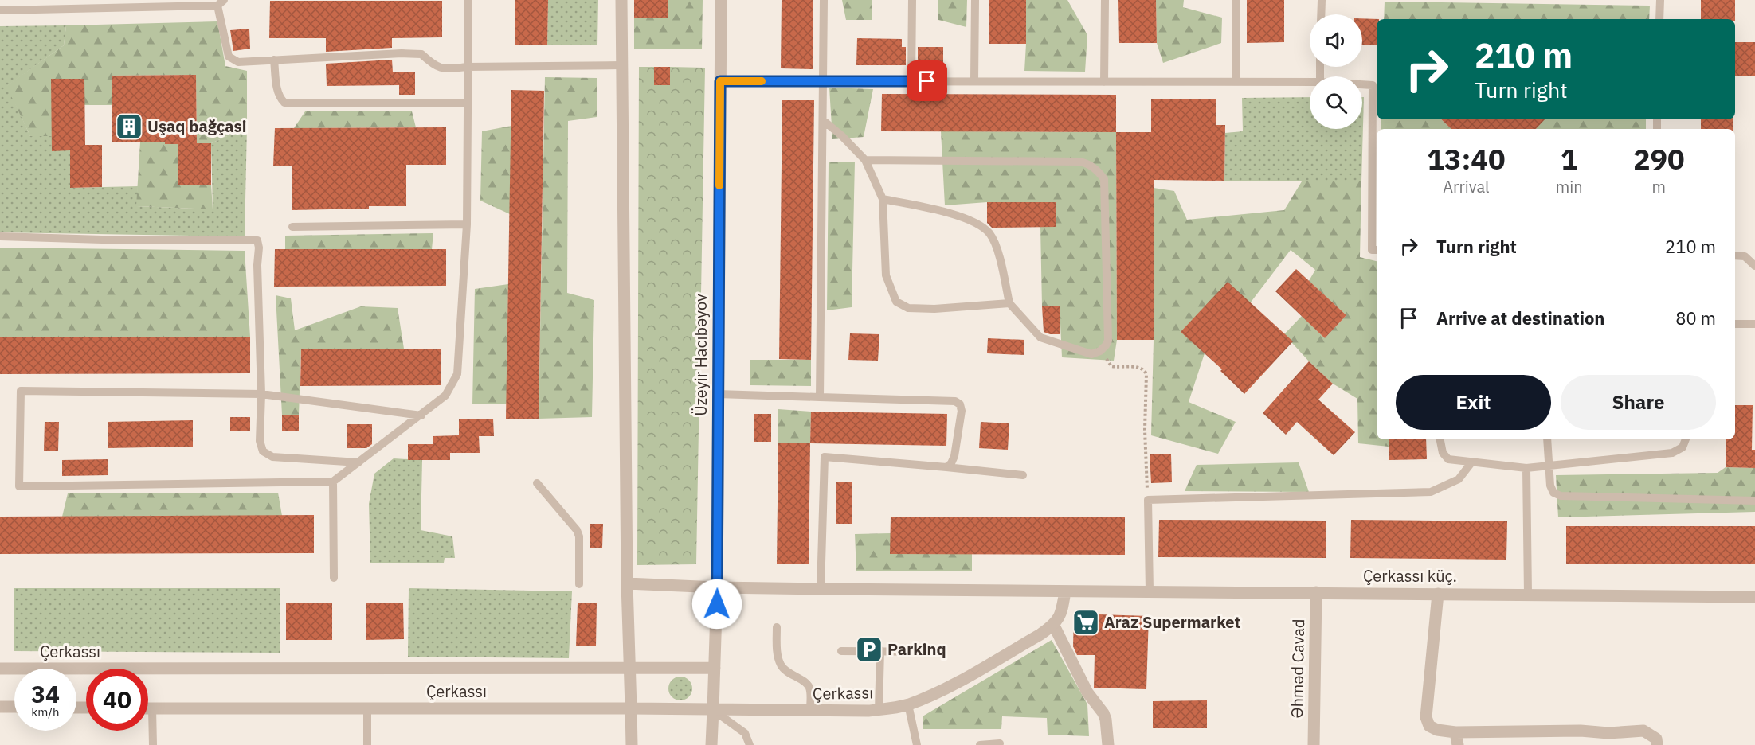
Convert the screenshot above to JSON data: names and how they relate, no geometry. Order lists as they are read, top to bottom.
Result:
{
  "streets": {
    "street": [
      "Üzeyir Hacıbəyov",
      "Çerkassı küç.",
      "Çerkassı",
      "Əhməd Cavad"
    ]
  },
  "crossings": [
    ["Üzeyir Hacıbəyov", "Çerkassı"],
    ["Çerkassı küç.", "Əhməd Cavad"]
  ],
  "places": {
    "building": ["Uşaq bağçasi"],
    "supermarket": ["Araz Supermarket"],
    "parking": ["Parkinq"]
  },
  "page": {
    "turn": ["210 m", "Turn right"],
    "eta": [
      "13:40",
      "Arrival",
      "1",
      "min",
      "290",
      "m"
    ],
    "list": [
      {
        "name": "Turn right",
        "value": "210 m"
      },
      {
        "name": "Arrive at destination",
        "value": "80 m"
      }
    ],
    "buttons": ["Exit", "Share"],
    "speed": "34 km/h",
    "limit": "40"
  }
}
